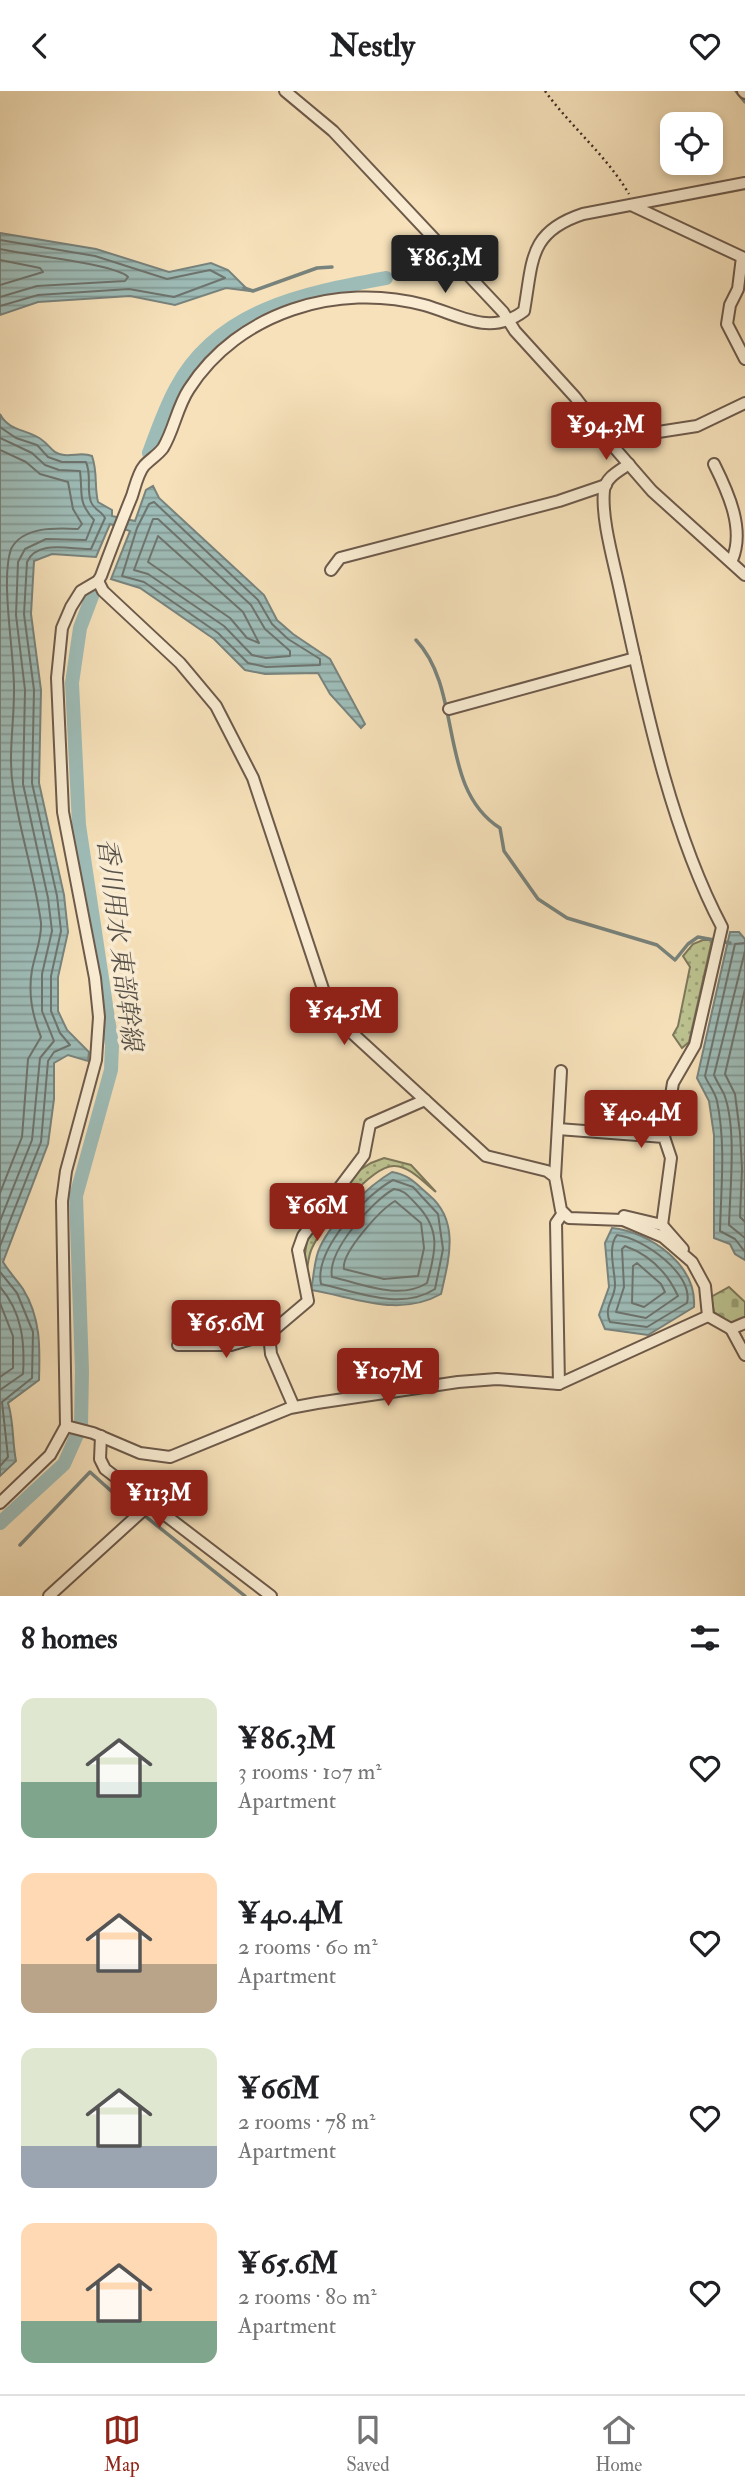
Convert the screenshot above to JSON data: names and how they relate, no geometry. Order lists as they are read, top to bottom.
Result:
{
  "water": ["香川用水 東部幹線"],
  "page": {
    "header": "Nestly",
    "price": [
      "¥86.3M",
      "¥94.3M",
      "¥54.5M",
      "¥40.4M",
      "¥66M",
      "¥65.6M",
      "¥107M",
      "¥113M"
    ],
    "heading": "8 homes",
    "list": [
      {
        "name": "¥86.3M",
        "note": "3 rooms · 107 m² · Apartment"
      },
      {
        "name": "¥40.4M",
        "note": "2 rooms · 60 m² · Apartment"
      },
      {
        "name": "¥66M",
        "note": "2 rooms · 78 m² · Apartment"
      },
      {
        "name": "¥65.6M",
        "note": "2 rooms · 80 m² · Apartment"
      }
    ],
    "tabs": ["Map", "Saved", "Home"]
  }
}
